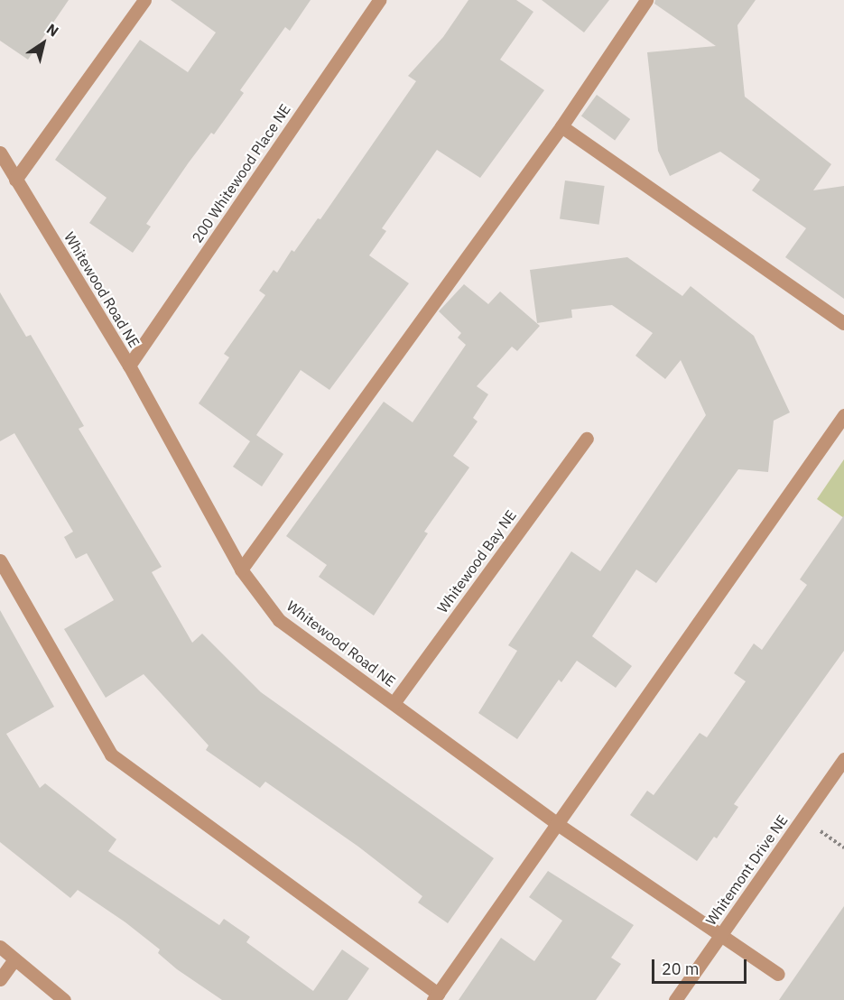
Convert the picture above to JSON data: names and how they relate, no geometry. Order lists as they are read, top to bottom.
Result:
{
  "streets": {
    "street": [
      "200 Whitewood Place NE",
      "Whitewood Road NE",
      "Whitewood Bay NE",
      "Whitemont Drive NE"
    ]
  },
  "crossings": [
    ["200 Whitewood Place NE", "Whitewood Road NE"],
    ["Whitewood Road NE", "Whitewood Bay NE"],
    ["Whitewood Road NE", "Whitemont Drive NE"]
  ],
  "scale_bar": "20 m",
  "north": "top right"
}
